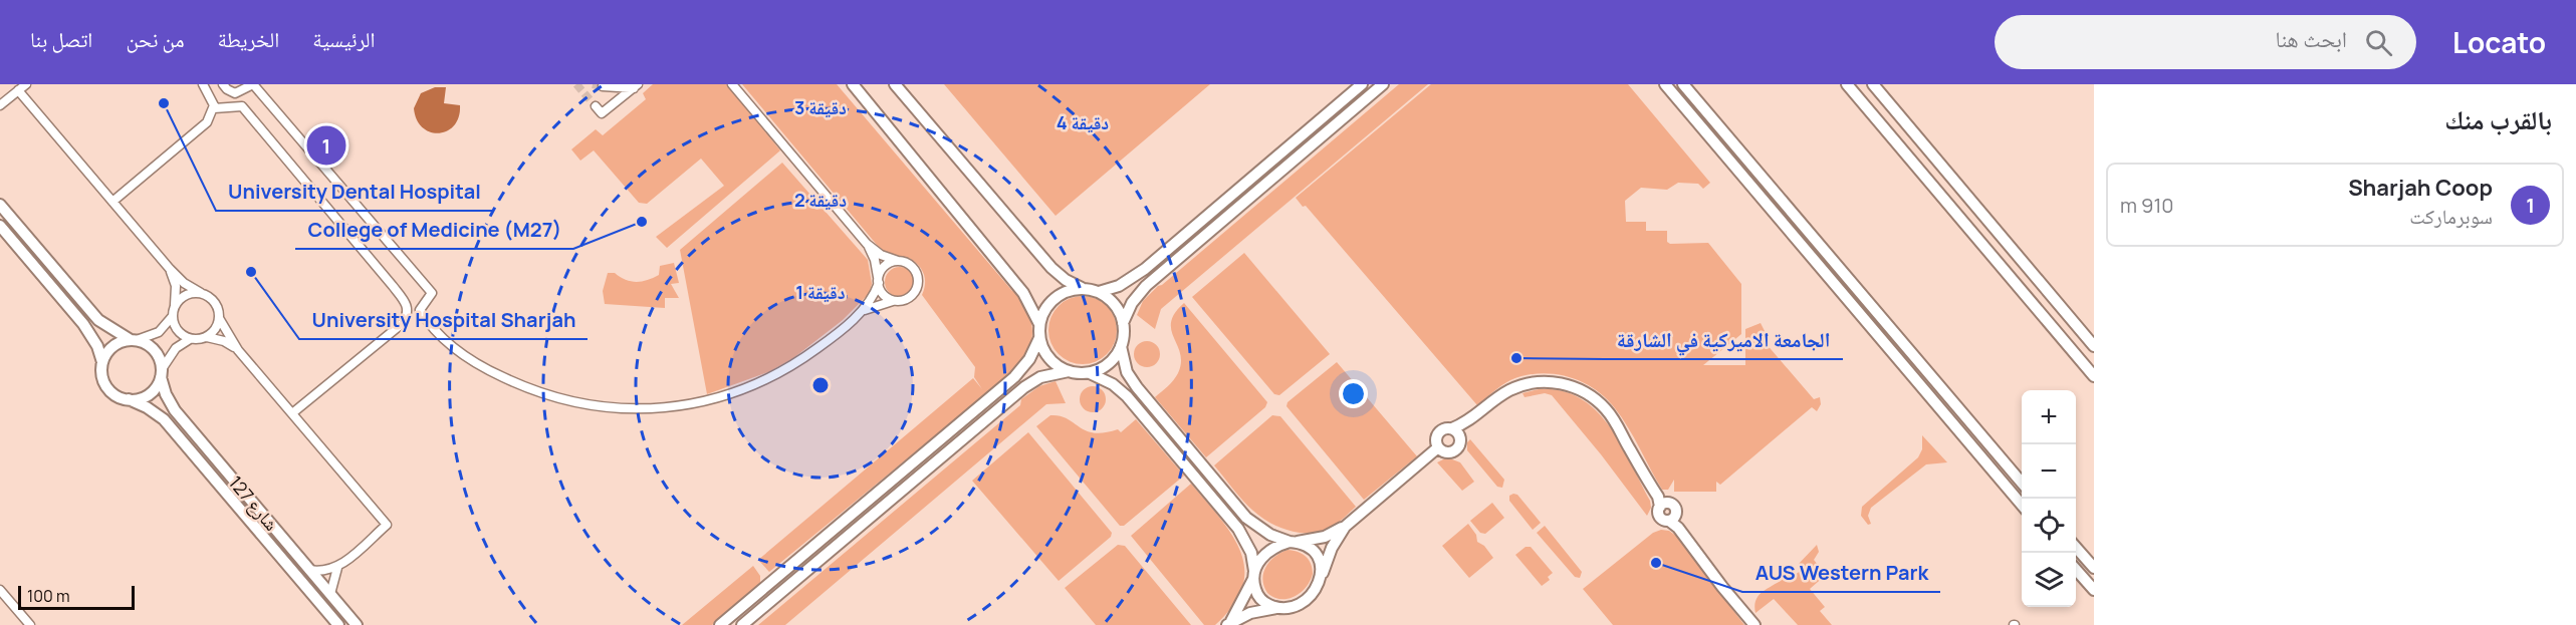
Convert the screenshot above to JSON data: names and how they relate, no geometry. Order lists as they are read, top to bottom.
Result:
{
  "streets": {
    "street": ["شارع 127"]
  },
  "places": [
    "University Dental Hospital",
    "College of Medicine (M27)",
    "University Hospital Sharjah",
    "الجامعة الاميركية في الشارقة",
    "AUS Western Park"
  ],
  "scale_bar": "100 m",
  "page": {
    "header": "Locato",
    "search": "ابحث هنا",
    "nav": [
      "الرئيسية",
      "الخريطة",
      "من نحن",
      "اتصل بنا"
    ],
    "heading": "بالقرب منك",
    "pins": "1",
    "list": [
      {
        "mark": "1",
        "name": "Sharjah Coop",
        "note": "سوبرماركت",
        "value": "910 m"
      }
    ],
    "map_buttons": ["+", "−"],
    "scale": "100 m"
  },
  "rings": [
    "3 دقيقة",
    "4 دقيقة",
    "2 دقيقة",
    "1 دقيقة"
  ]
}
